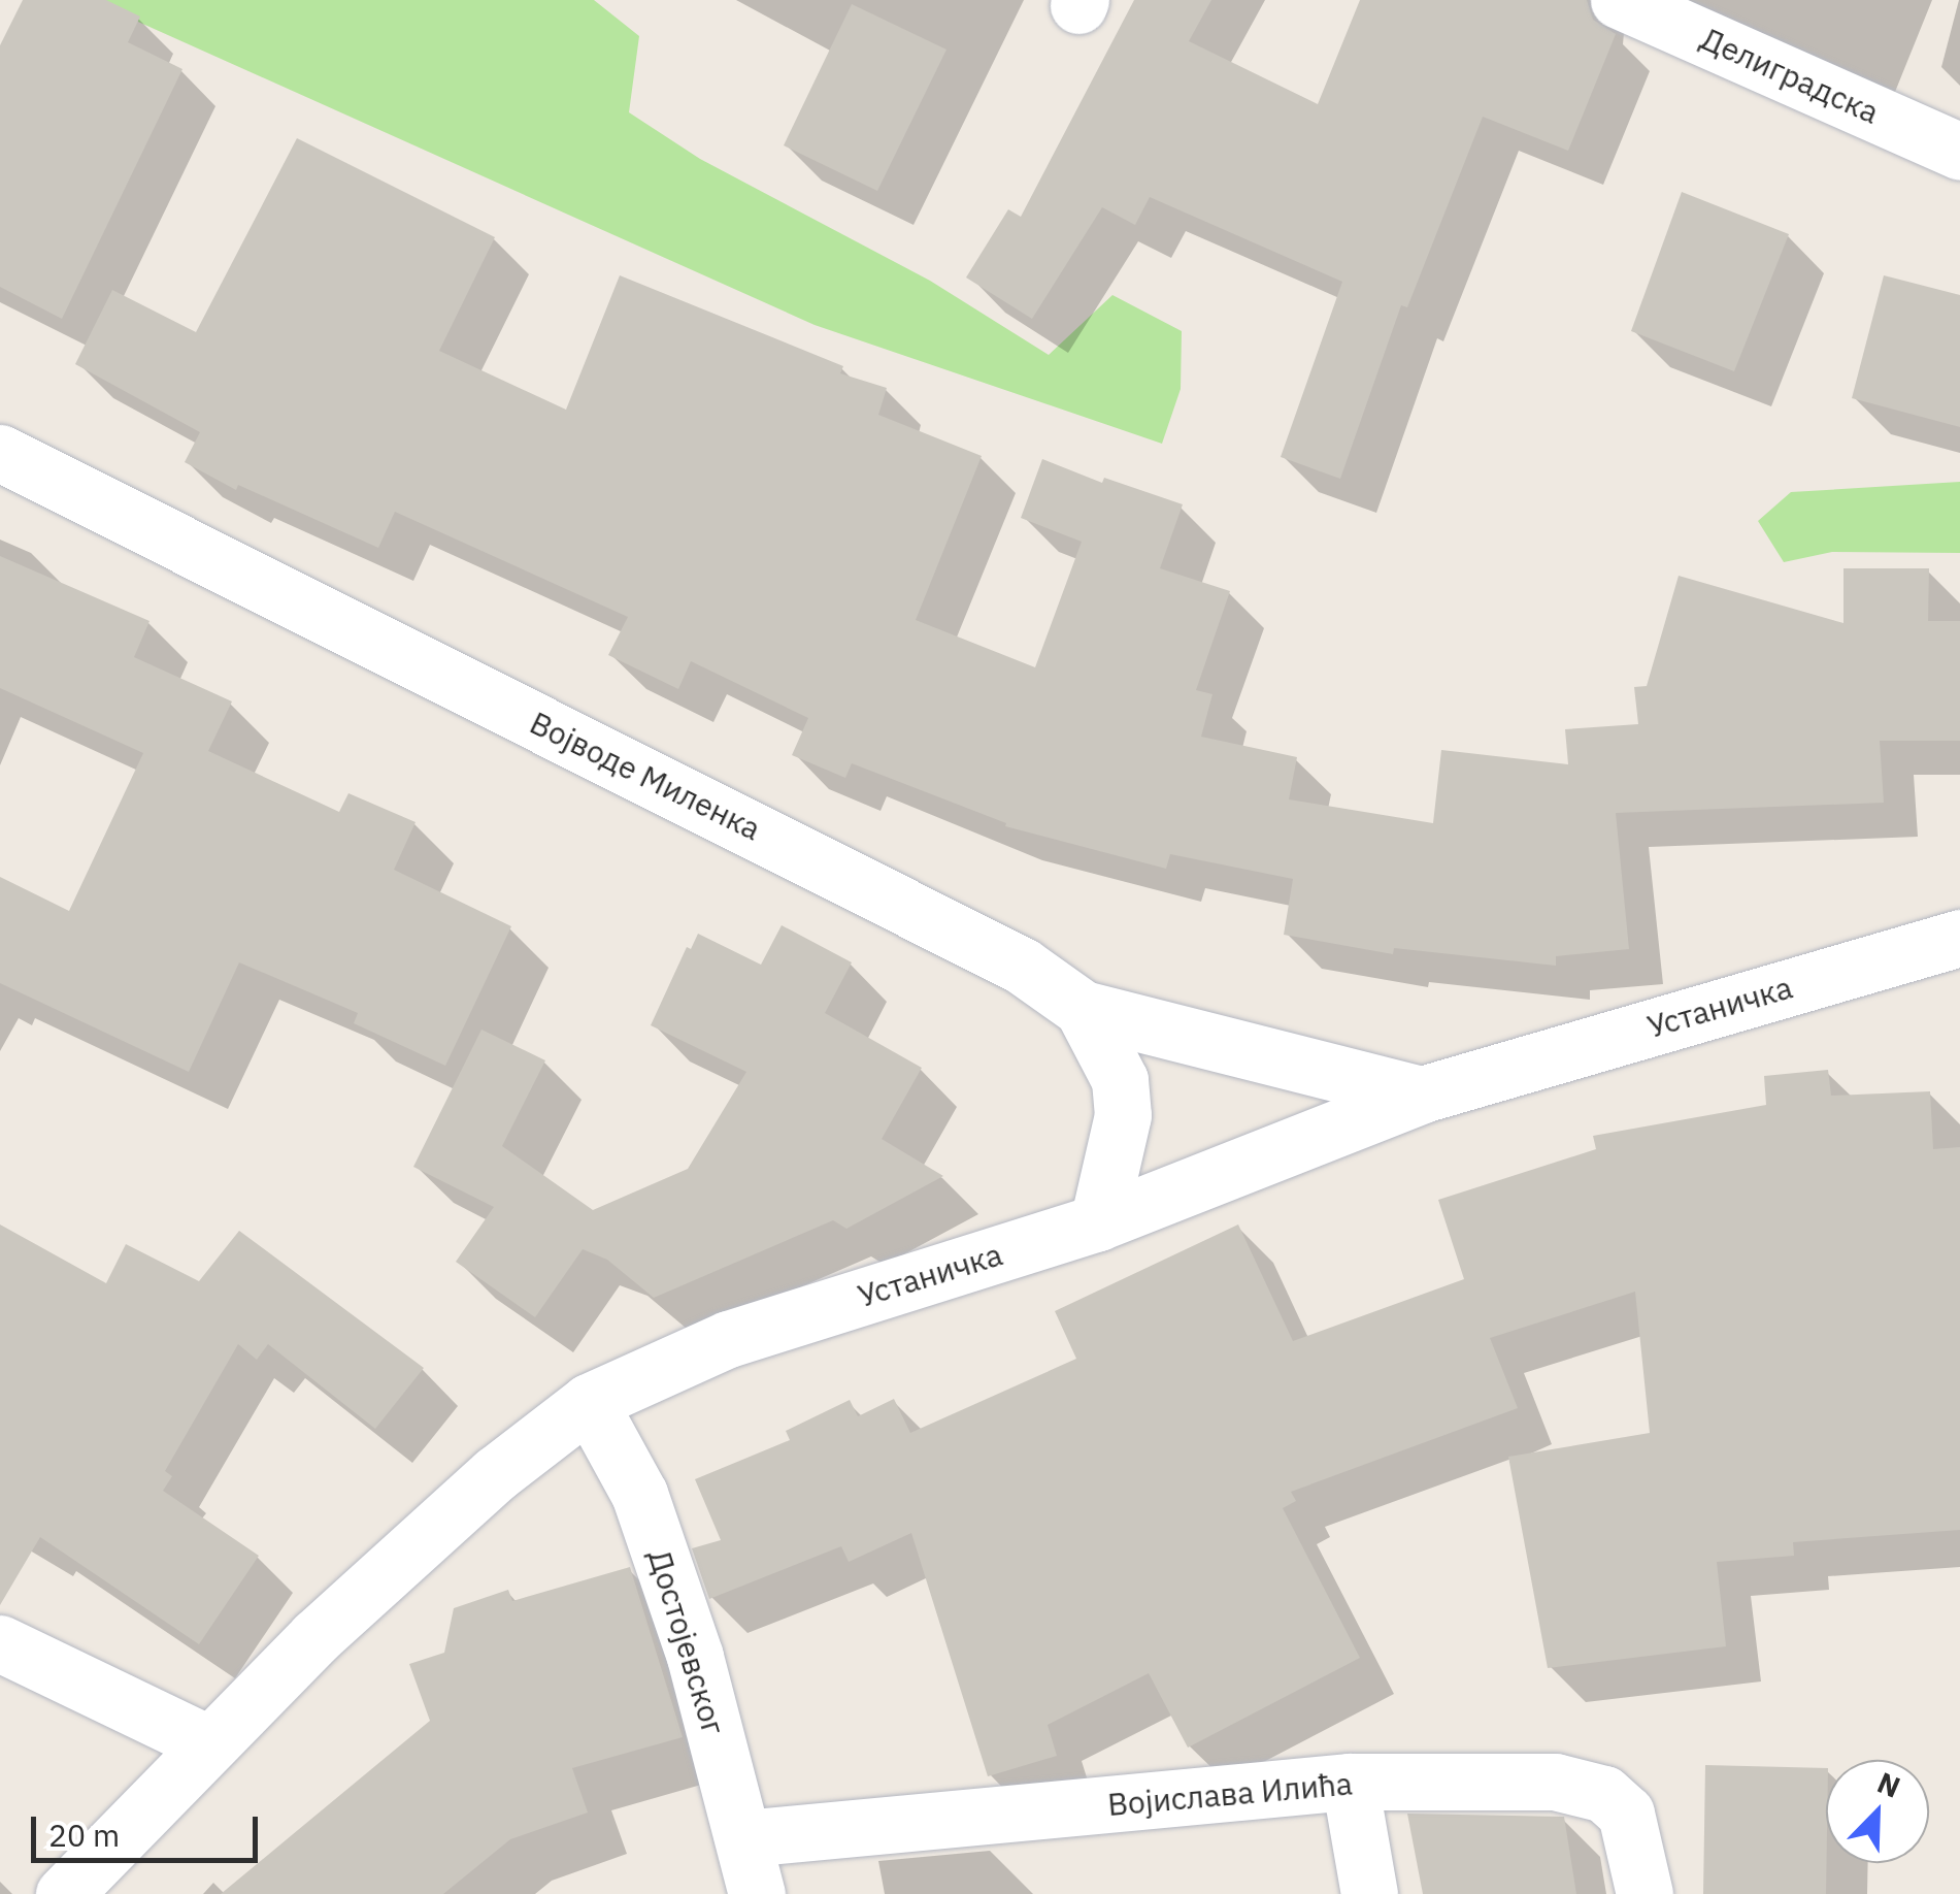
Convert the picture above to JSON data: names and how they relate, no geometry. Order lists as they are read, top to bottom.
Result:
{
  "streets": {
    "street": [
      "Делиградска",
      "Војводе Миленка",
      "Устаничка",
      "Достојевског",
      "Војислава Илића"
    ]
  },
  "crossings": [
    ["Војводе Миленка", "Устаничка"],
    ["Устаничка", "Достојевског"],
    ["Достојевског", "Војислава Илића"]
  ],
  "scale_bar": "20 m",
  "north": "top right"
}
